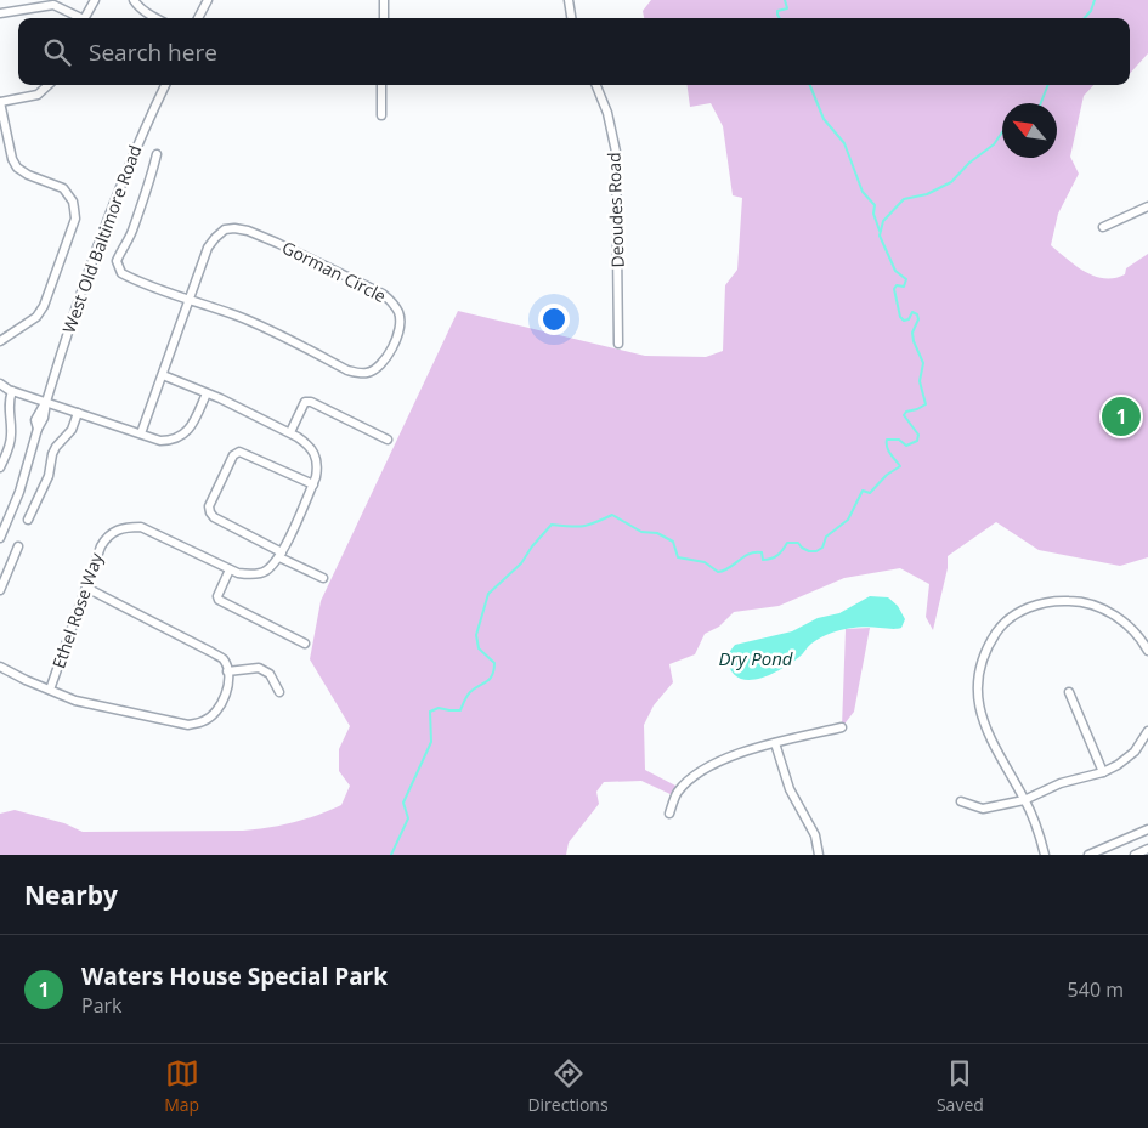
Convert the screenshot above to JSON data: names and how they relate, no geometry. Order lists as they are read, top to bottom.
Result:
{
  "streets": {
    "street": [
      "Deoudes Road",
      "West Old Baltimore Road",
      "Gorman Circle",
      "Ethel Rose Way"
    ]
  },
  "crossings": [
    ["Gorman Circle", "Ethel Rose Way"]
  ],
  "water": ["Dry Pond"],
  "north": "top left",
  "page": {
    "search": "Search here",
    "pins": "1",
    "heading": "Nearby",
    "list": [
      {
        "mark": "1",
        "name": "Waters House Special Park",
        "note": "Park",
        "value": "540 m"
      }
    ],
    "nav": ["Map", "Directions", "Saved"]
  }
}
